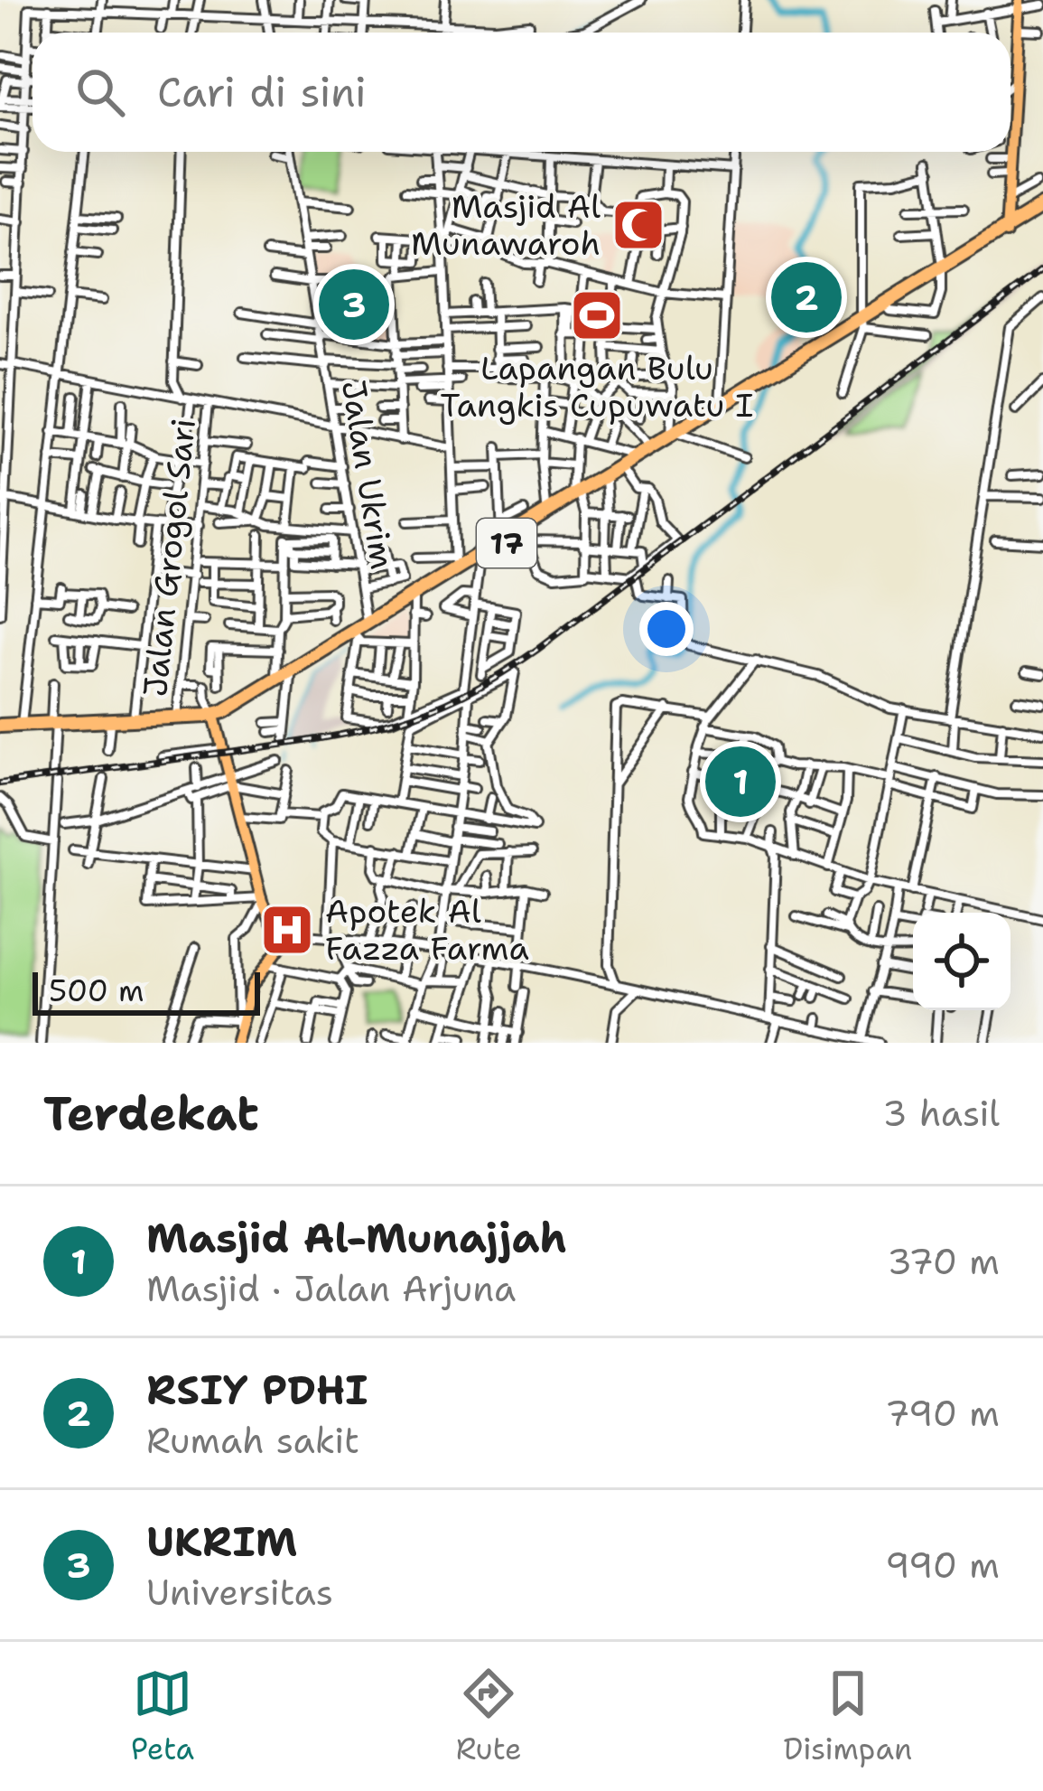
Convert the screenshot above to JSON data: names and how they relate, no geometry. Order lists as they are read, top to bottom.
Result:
{
  "streets": {
    "highway": ["17"],
    "street": ["Jalan Ukrim", "Jalan Grogol Sari"]
  },
  "crossings": [
    ["Jalan Ukrim", "17"],
    ["17", "Jalan Grogol Sari"]
  ],
  "places": {
    "mosque": ["Masjid Al Munawaroh"],
    "sports": ["Lapangan Bulu Tangkis Cupuwatu I"],
    "hospital": ["Apotek Al Fazza Farma"]
  },
  "scale_bar": "500 m",
  "page": {
    "search": "Cari di sini",
    "pins": ["2", "3", "1"],
    "scale": "500 m",
    "heading": ["Terdekat", "3 hasil"],
    "list": [
      {
        "mark": "1",
        "name": "Masjid Al-Munajjah",
        "note": "Masjid · Jalan Arjuna",
        "value": "370 m"
      },
      {
        "mark": "2",
        "name": "RSIY PDHI",
        "note": "Rumah sakit",
        "value": "790 m"
      },
      {
        "mark": "3",
        "name": "UKRIM",
        "note": "Universitas",
        "value": "990 m"
      }
    ],
    "nav": ["Peta", "Rute", "Disimpan"]
  }
}
